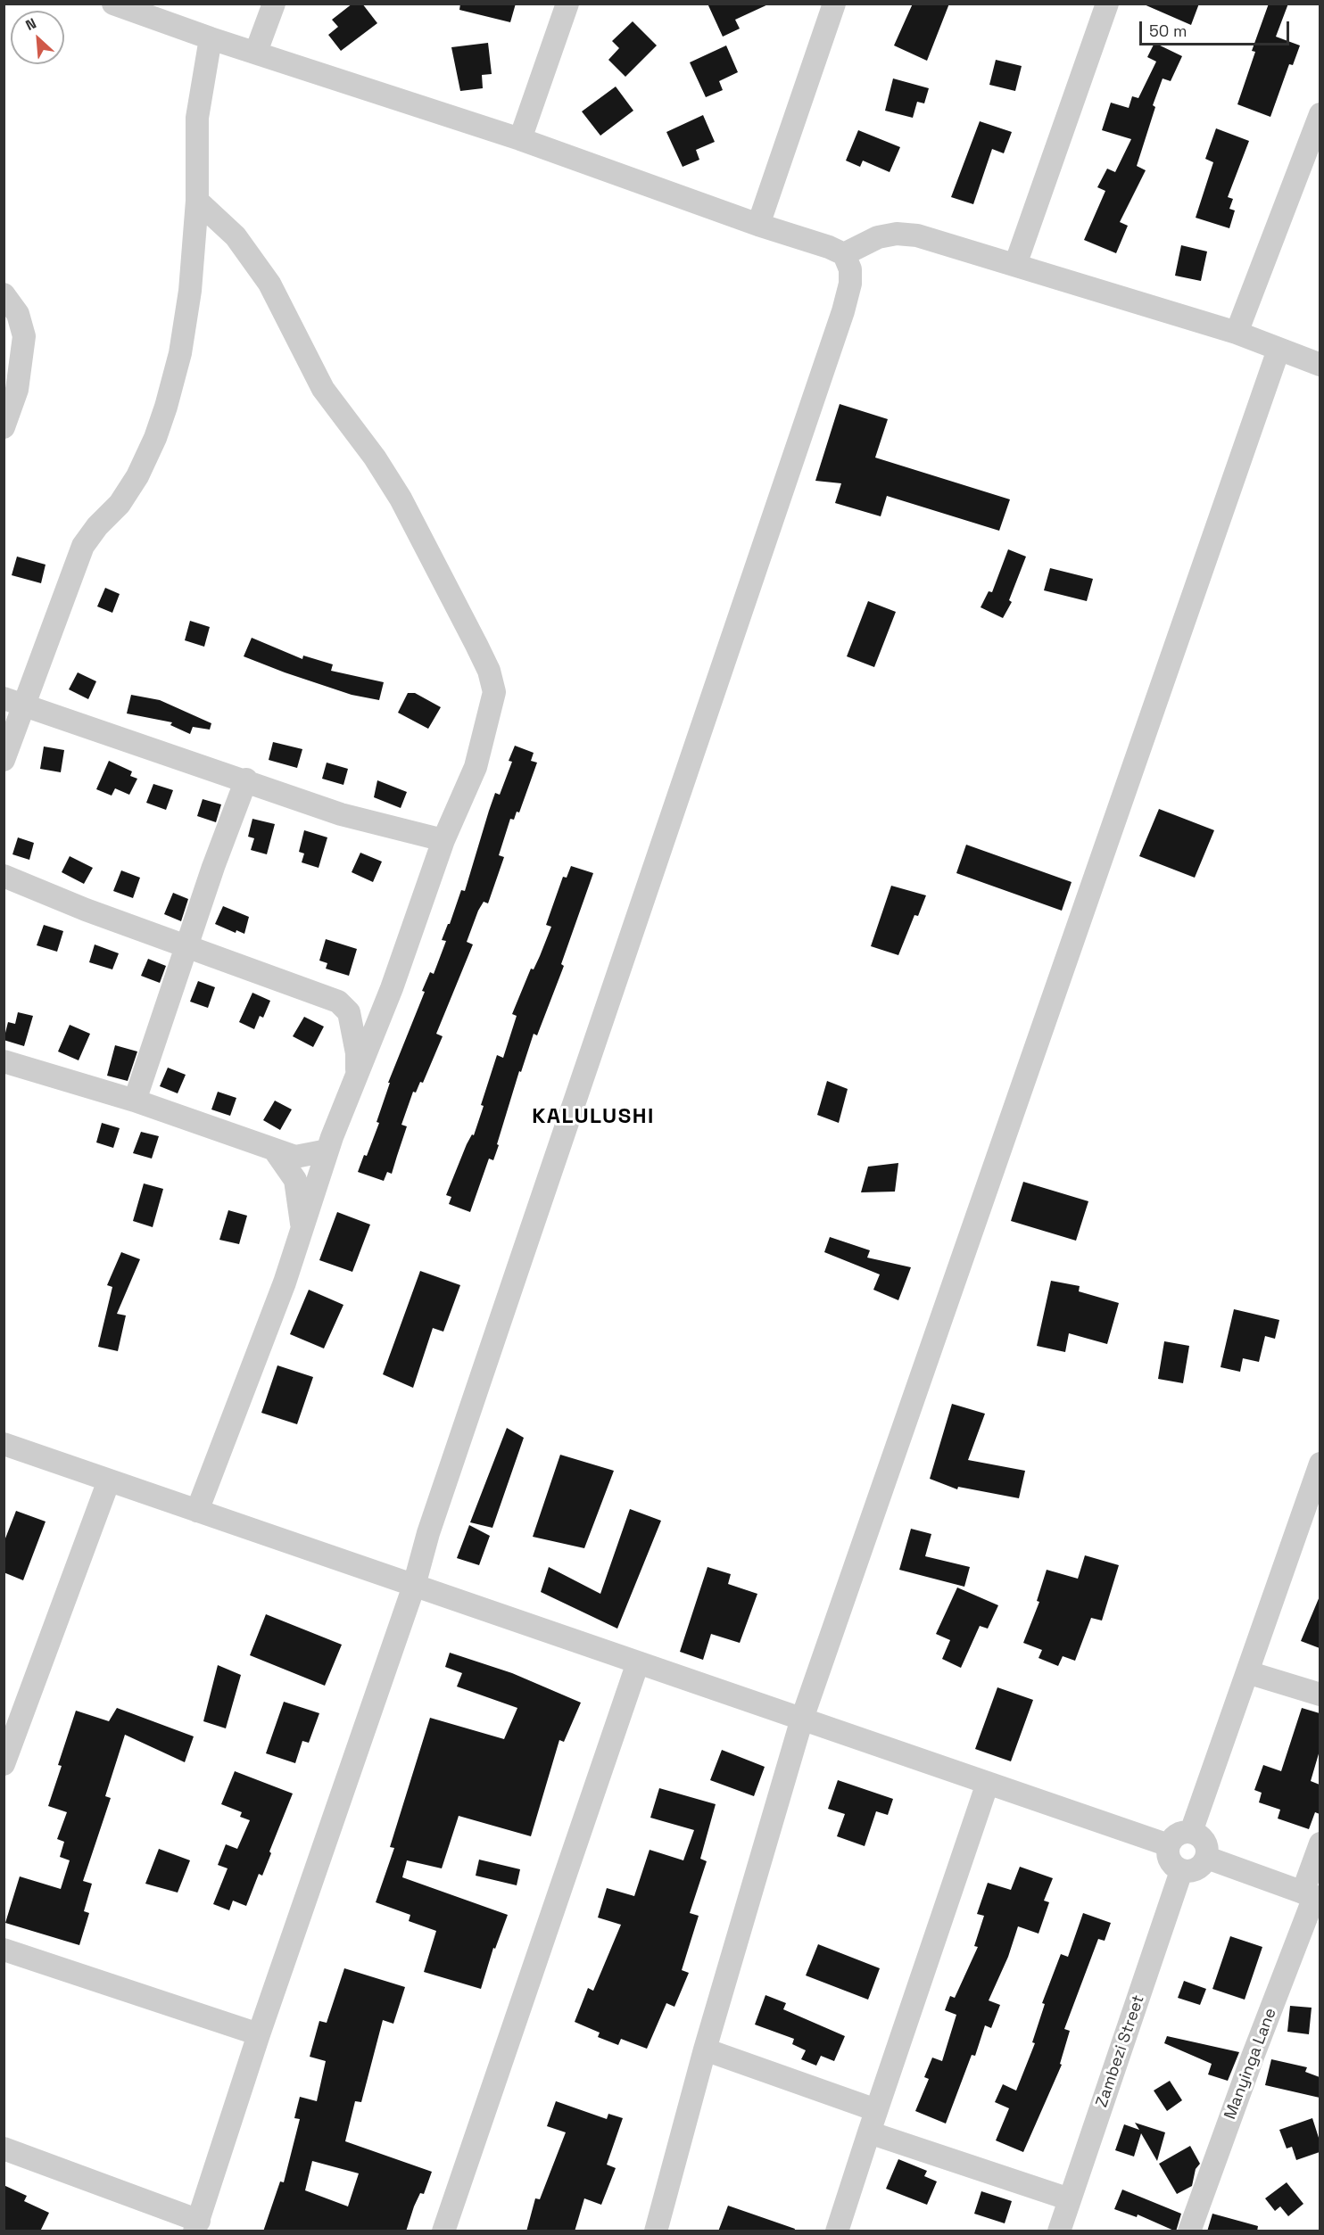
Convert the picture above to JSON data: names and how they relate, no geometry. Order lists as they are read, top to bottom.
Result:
{
  "streets": {
    "street": ["Zambezi Street", "Manyinga Lane"]
  },
  "districts": ["KALULUSHI"],
  "scale_bar": "50 m",
  "north": "top left"
}
